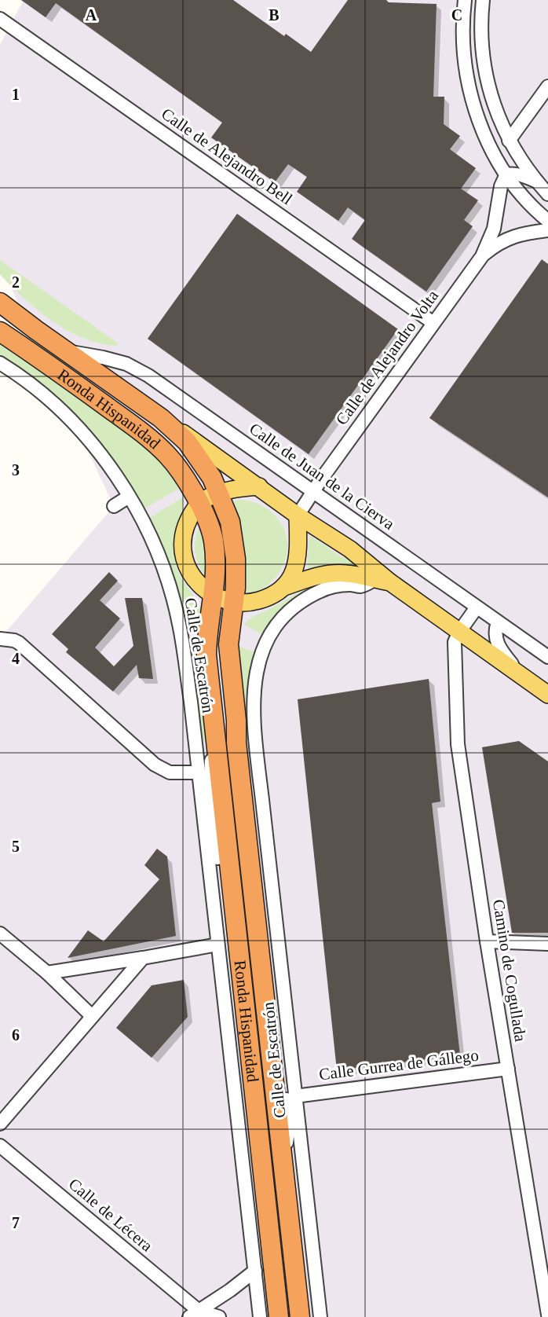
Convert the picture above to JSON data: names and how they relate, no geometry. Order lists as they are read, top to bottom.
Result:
{
  "streets": {
    "highway": ["Ronda Hispanidad"],
    "street": [
      "Calle de Alejandro Bell",
      "Calle de Alejandro Volta",
      "Calle de Juan de la Cierva",
      "Calle de Escatrón",
      "Camino de Cogullada",
      "Calle Gurrea de Gállego",
      "Calle de Lécera"
    ]
  },
  "crossings": [
    ["Calle de Alejandro Bell", "Calle de Alejandro Volta"],
    ["Calle de Alejandro Volta", "Ronda Hispanidad"],
    ["Calle de Alejandro Volta", "Calle de Juan de la Cierva"],
    ["Ronda Hispanidad", "Calle de Juan de la Cierva"],
    ["Ronda Hispanidad", "Calle de Escatrón"],
    ["Ronda Hispanidad", "Camino de Cogullada"],
    ["Calle de Escatrón", "Calle Gurrea de Gállego"],
    ["Camino de Cogullada", "Calle Gurrea de Gállego"]
  ],
  "grid": {
    "columns": ["A", "B", "C"],
    "rows": [
      "1",
      "2",
      "3",
      "4",
      "5",
      "6",
      "7"
    ]
  }
}
